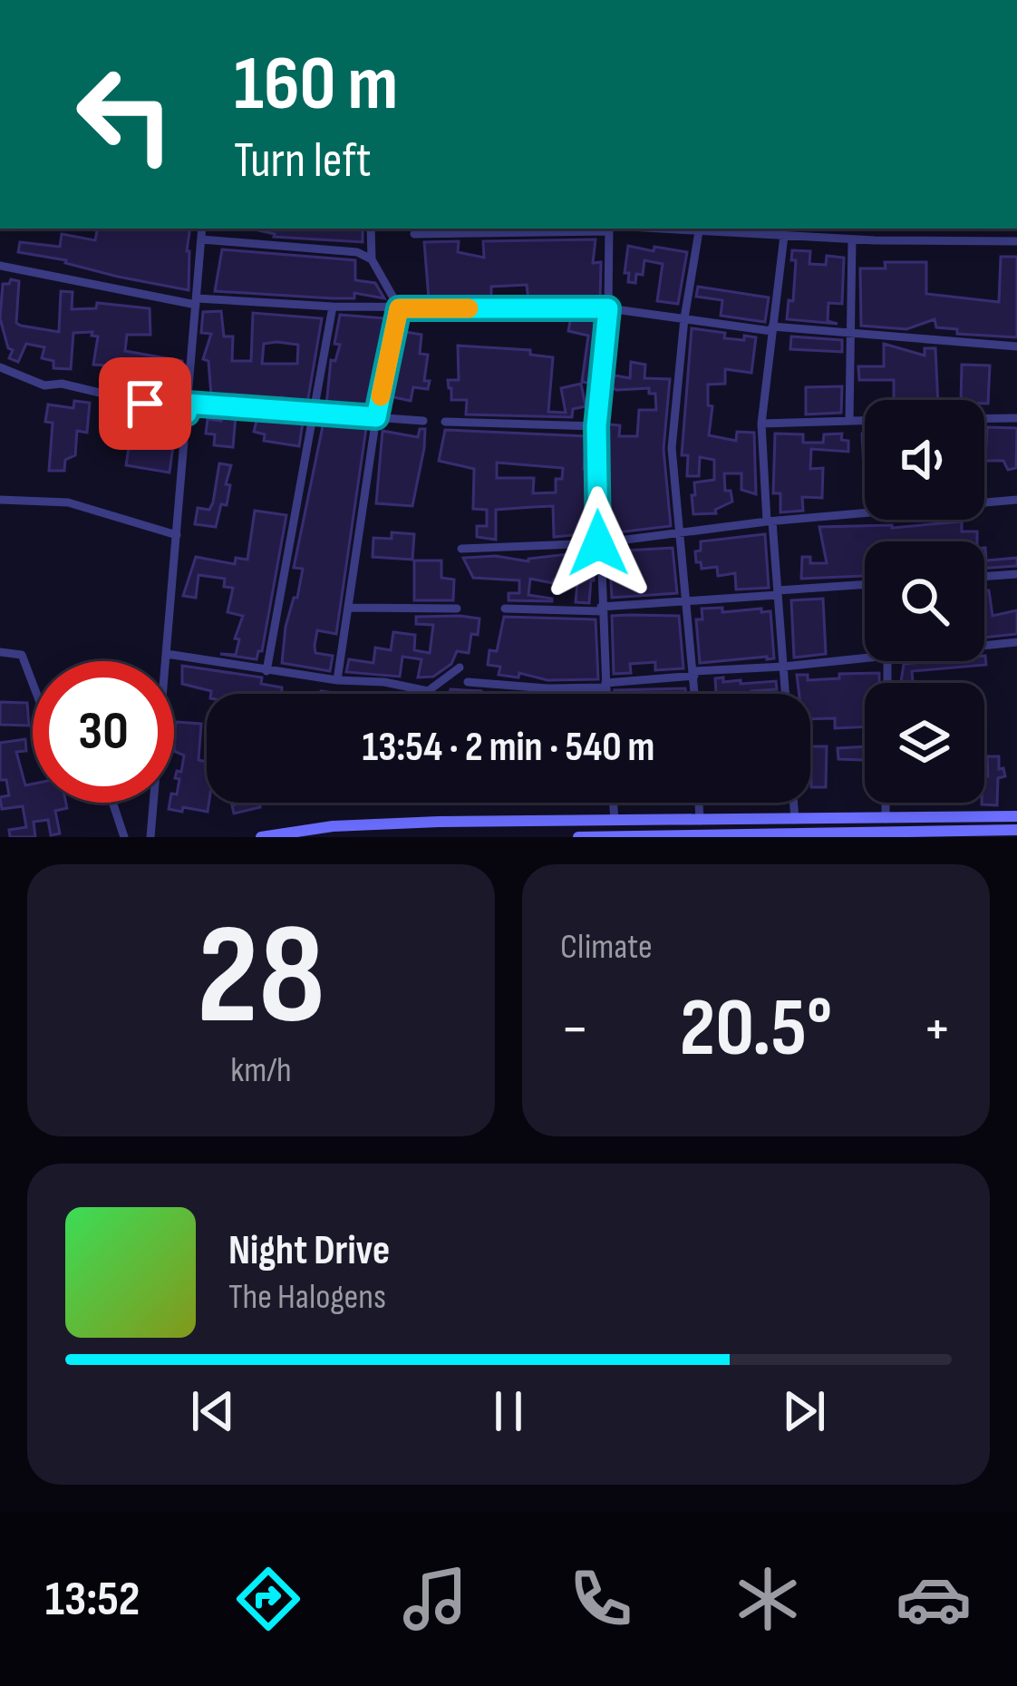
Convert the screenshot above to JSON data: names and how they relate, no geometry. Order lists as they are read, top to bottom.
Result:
{
  "page": {
    "turn": ["160 m", "Turn left"],
    "limit": "30",
    "trip": "13:54 · 2 min · 540 m",
    "tile": [
      ["28", "km/h"],
      "Climate"
    ],
    "heat": ["−", "20.5°", "+"],
    "song": ["Night Drive", "The Halogens"],
    "tabs": "13:52"
  }
}
